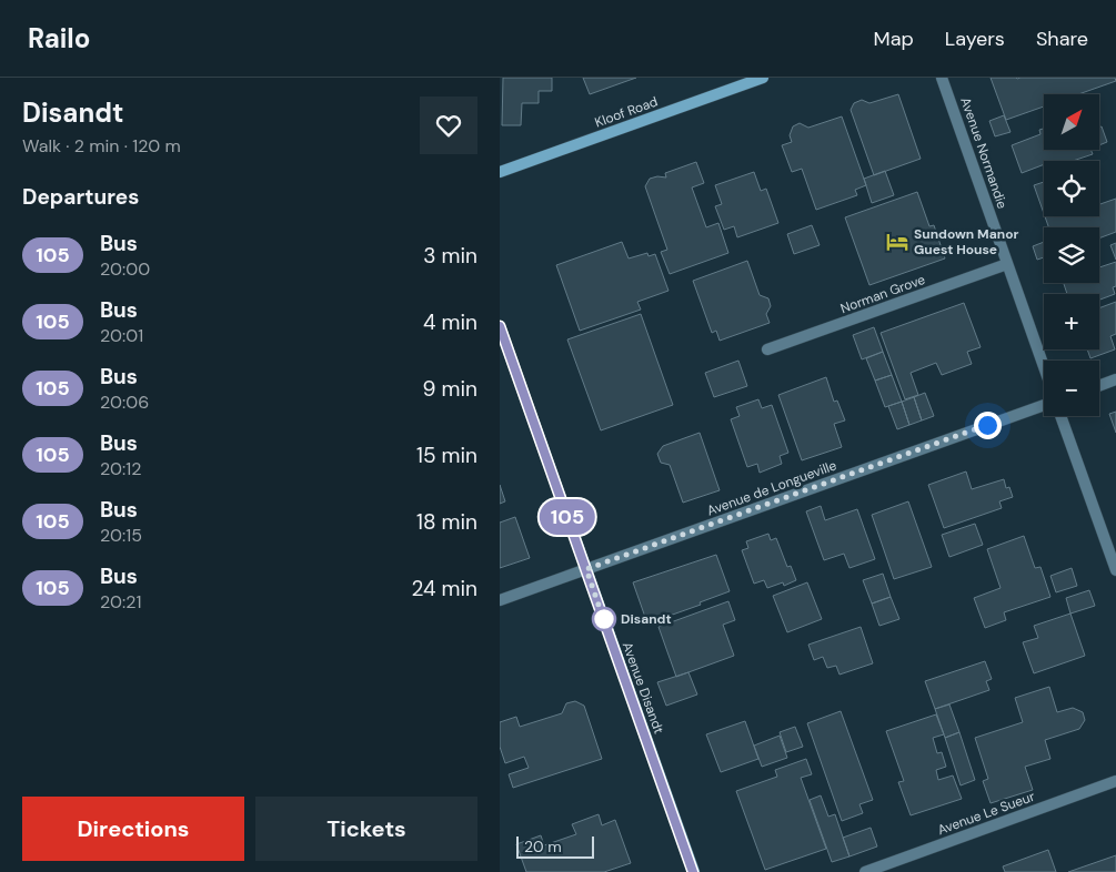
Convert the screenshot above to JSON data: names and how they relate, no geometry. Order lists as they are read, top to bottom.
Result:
{
  "streets": {
    "street": [
      "Kloof Road",
      "Avenue Normandie",
      "Norman Grove",
      "Avenue de Longueville",
      "Avenue Disandt",
      "Avenue Le Sueur"
    ]
  },
  "crossings": [
    ["Avenue Normandie", "Norman Grove"],
    ["Avenue de Longueville", "Avenue Disandt"]
  ],
  "places": {
    "hotel": ["Sundown Manor Guest House"],
    "other": ["Disandt"]
  },
  "lines": ["bus line 105"],
  "scale_bar": "20 m",
  "north": "top right",
  "page": {
    "header": "Railo",
    "nav": ["Map", "Layers", "Share"],
    "heading": [
      ["Disandt", "Walk · 2 min · 120 m"],
      "Departures"
    ],
    "on_map": "105",
    "map_buttons": ["+", "−"],
    "list": [
      {
        "mark": "105",
        "name": "Bus",
        "note": "20:00",
        "value": "3 min"
      },
      {
        "mark": "105",
        "name": "Bus",
        "note": "20:01",
        "value": "4 min"
      },
      {
        "mark": "105",
        "name": "Bus",
        "note": "20:06",
        "value": "9 min"
      },
      {
        "mark": "105",
        "name": "Bus",
        "note": "20:12",
        "value": "15 min"
      },
      {
        "mark": "105",
        "name": "Bus",
        "note": "20:15",
        "value": "18 min"
      },
      {
        "mark": "105",
        "name": "Bus",
        "note": "20:21",
        "value": "24 min"
      }
    ],
    "buttons": ["Directions", "Tickets"],
    "scale": "20 m"
  }
}
